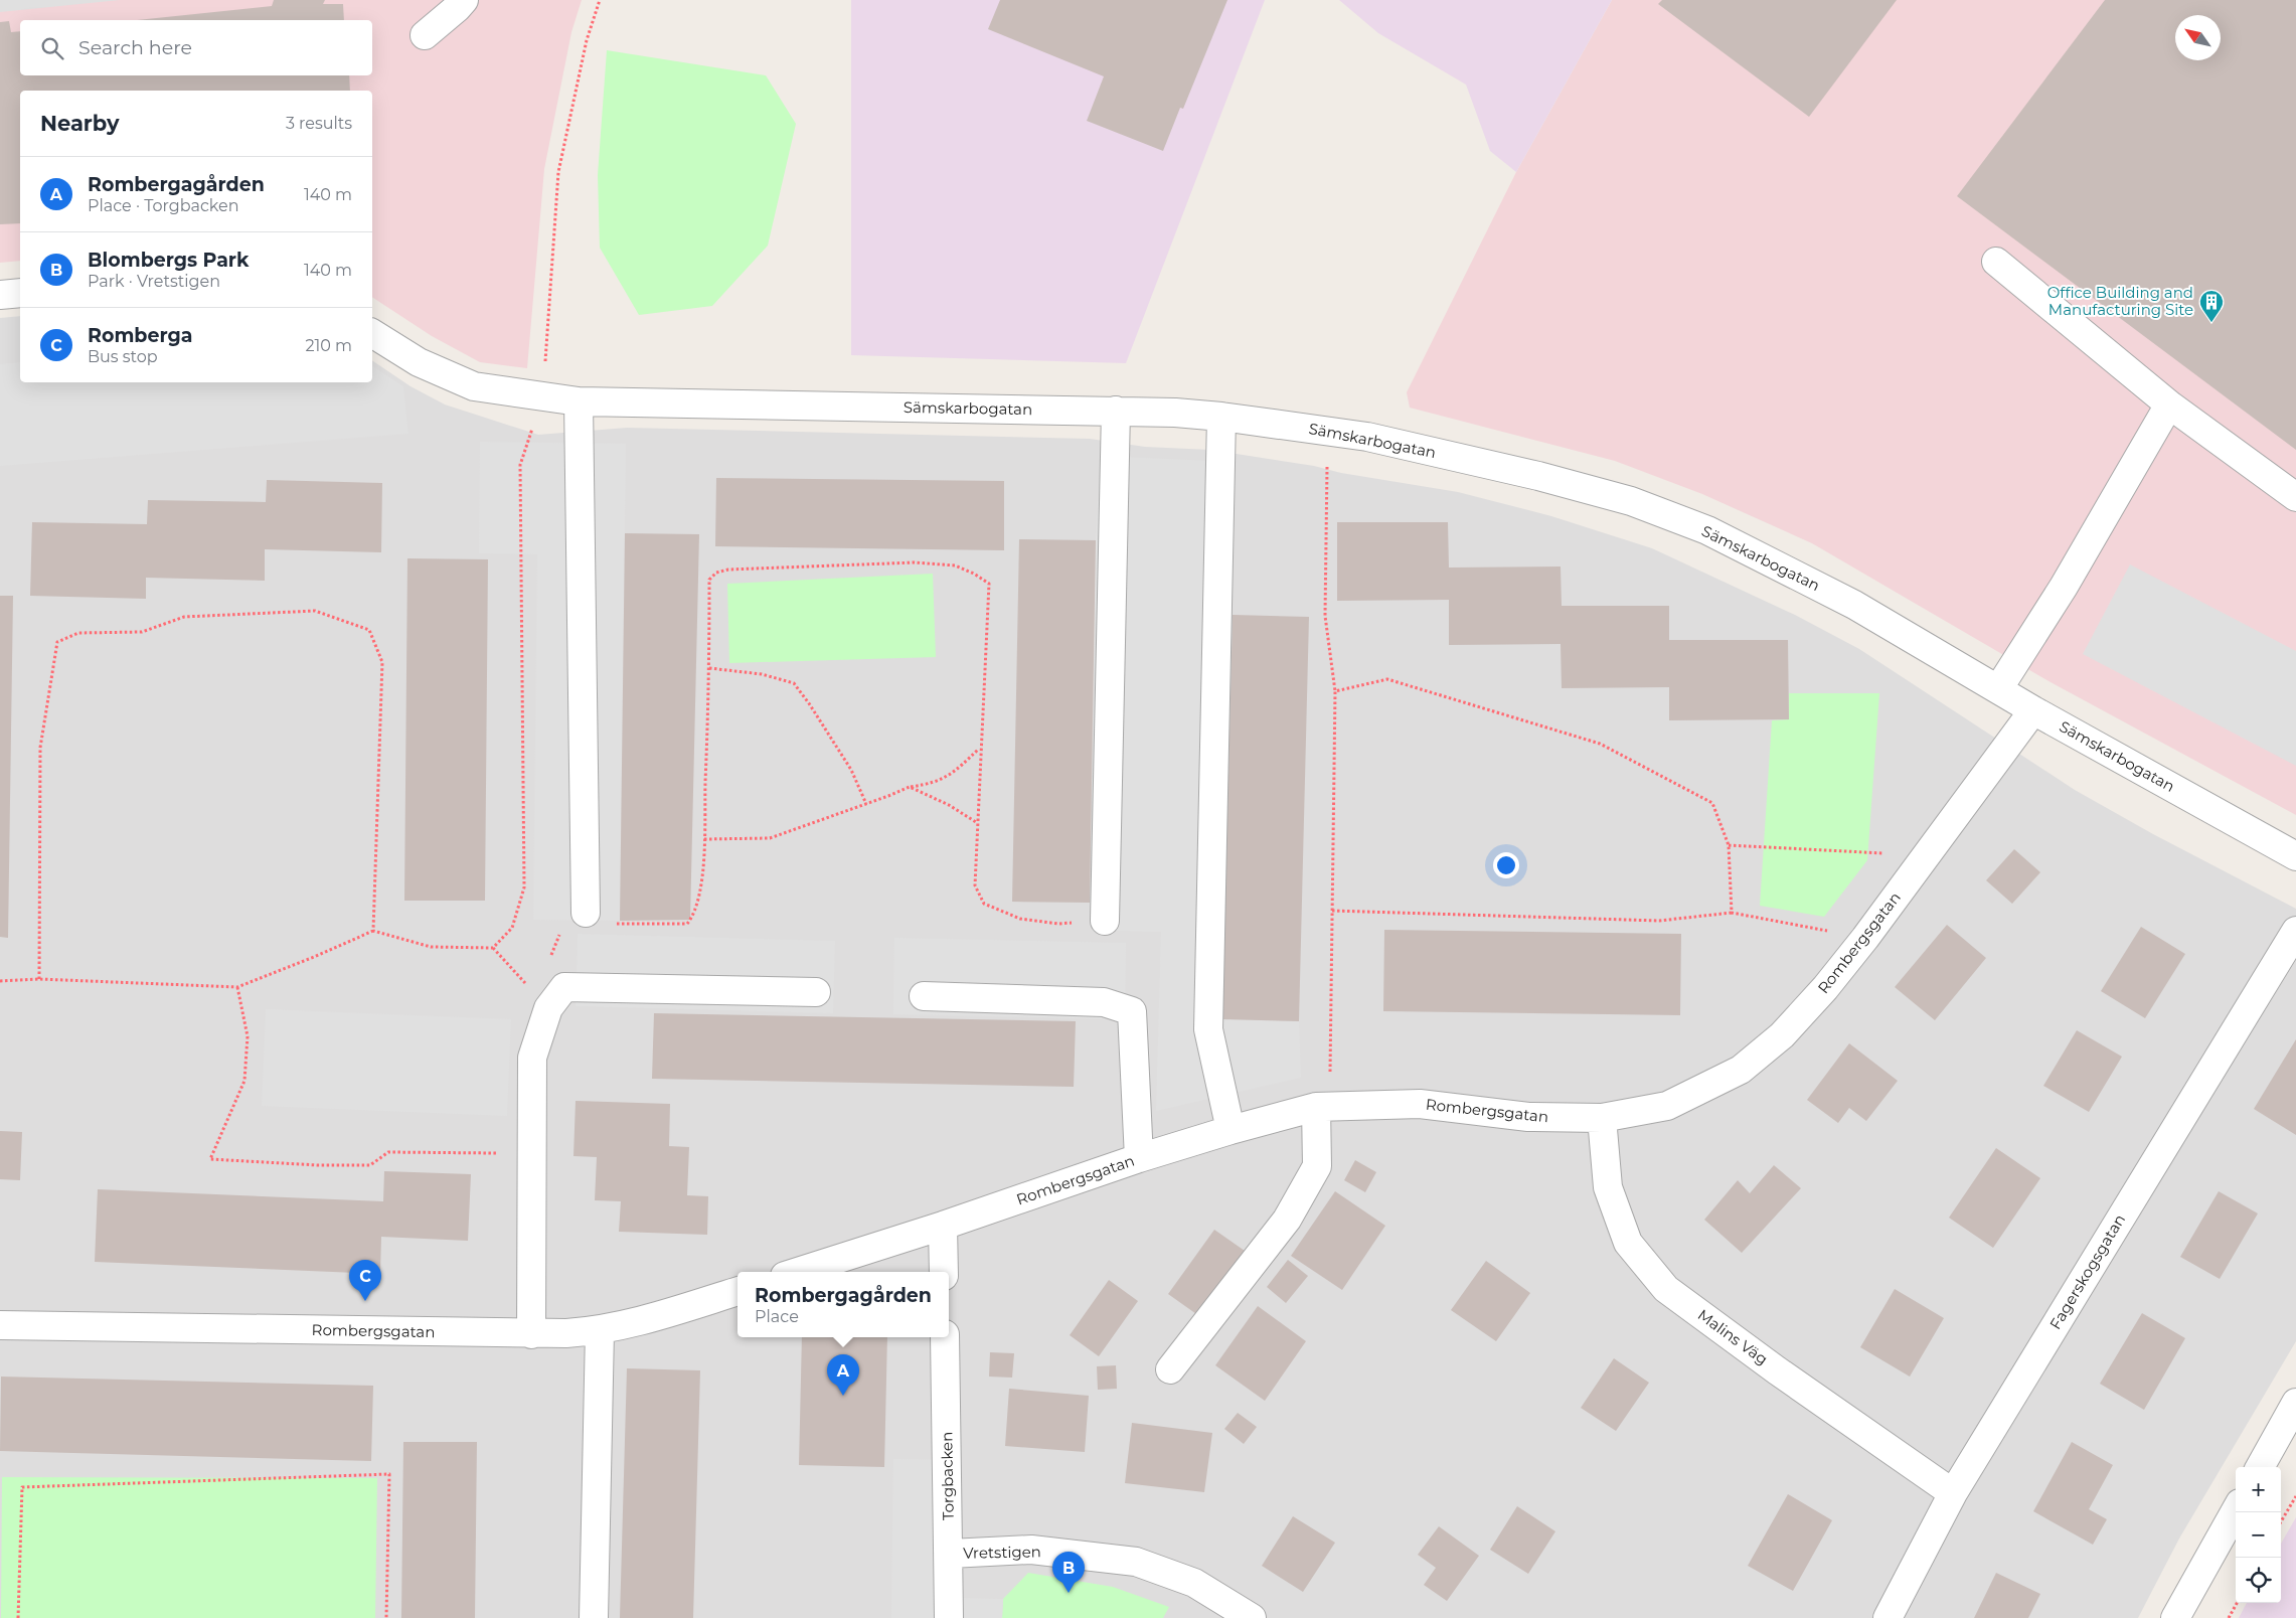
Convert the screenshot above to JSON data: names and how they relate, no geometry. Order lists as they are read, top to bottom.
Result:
{
  "streets": {
    "street": [
      "Sämskarbogatan",
      "Rombergsgatan",
      "Fagerskogsgatan",
      "Malins Väg",
      "Torgbacken",
      "Vretstigen"
    ]
  },
  "crossings": [
    ["Sämskarbogatan", "Rombergsgatan"],
    ["Rombergsgatan", "Malins Väg"],
    ["Fagerskogsgatan", "Malins Väg"],
    ["Torgbacken", "Vretstigen"]
  ],
  "places": {
    "building": ["Office Building and Manufacturing Site"]
  },
  "north": "top left",
  "page": {
    "search": "Search here",
    "heading": ["Nearby", "3 results"],
    "list": [
      {
        "mark": "A",
        "name": "Rombergagården",
        "note": "Place · Torgbacken",
        "value": "140 m"
      },
      {
        "mark": "B",
        "name": "Blombergs Park",
        "note": "Park · Vretstigen",
        "value": "140 m"
      },
      {
        "mark": "C",
        "name": "Romberga",
        "note": "Bus stop",
        "value": "210 m"
      }
    ],
    "pins": ["C", "A", "B"],
    "popup": ["Rombergagården", "Place"],
    "map_buttons": ["+", "−"]
  }
}
